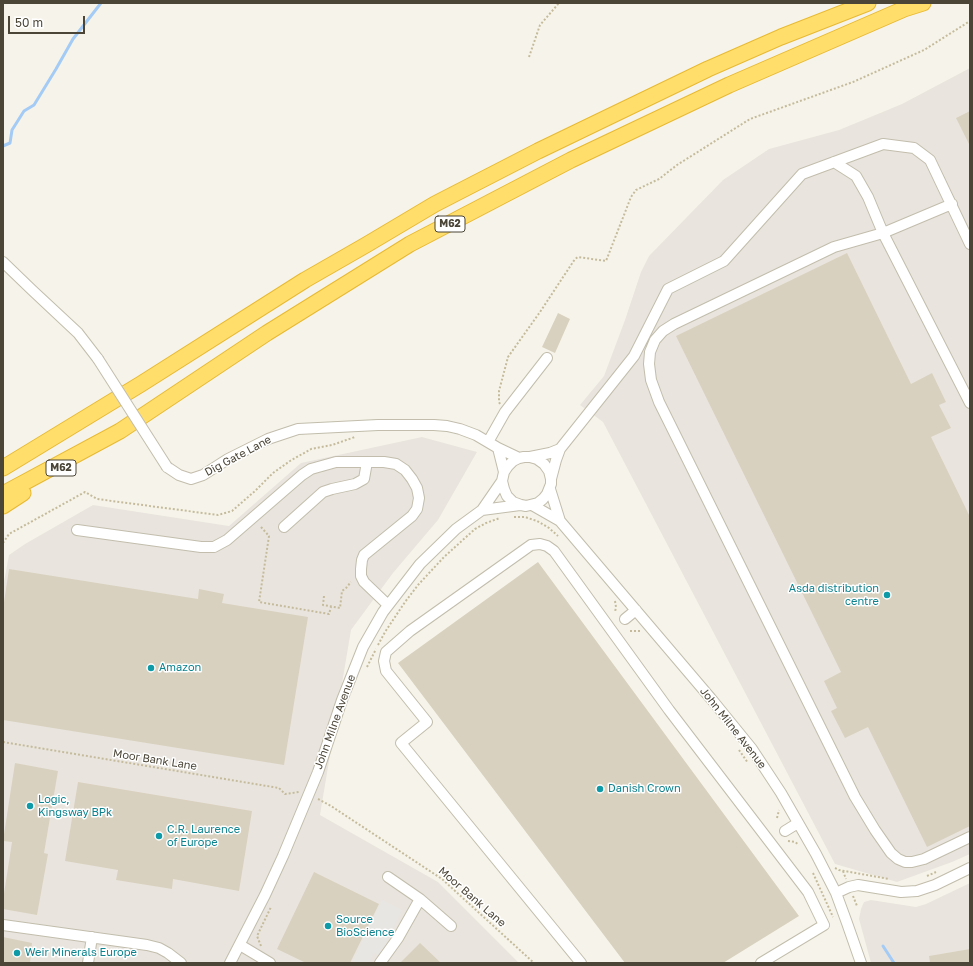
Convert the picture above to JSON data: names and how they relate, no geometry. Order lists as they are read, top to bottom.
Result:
{
  "streets": {
    "highway": ["M62"],
    "street": ["Dig Gate Lane", "John Milne Avenue"],
    "path": ["Moor Bank Lane"]
  },
  "crossings": [
    ["Dig Gate Lane", "John Milne Avenue"]
  ],
  "places": [
    "Asda distribution centre",
    "Amazon",
    "Danish Crown",
    "Logic, Kingsway BPk",
    "C.R. Laurence of Europe",
    "Source BioScience",
    "Weir Minerals Europe"
  ],
  "scale_bar": "50 m"
}
